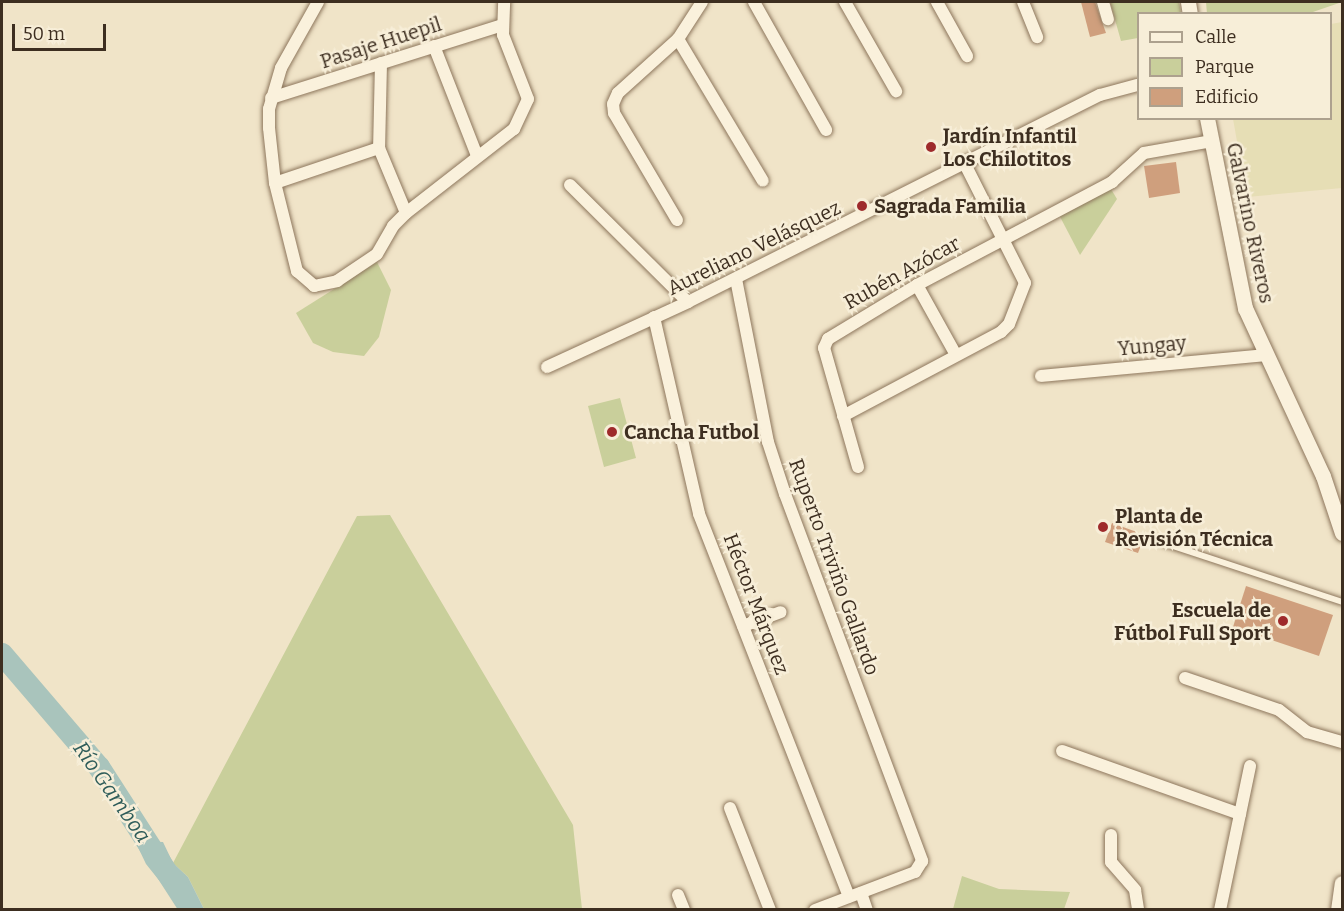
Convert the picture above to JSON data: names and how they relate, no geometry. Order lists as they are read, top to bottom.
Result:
{
  "streets": {
    "street": [
      "Pasaje Huepil",
      "Galvarino Riveros",
      "Aureliano Velásquez",
      "Rubén Azócar",
      "Yungay",
      "Ruperto Triviño Gallardo",
      "Héctor Márquez"
    ]
  },
  "crossings": [
    ["Galvarino Riveros", "Rubén Azócar"],
    ["Galvarino Riveros", "Yungay"],
    ["Aureliano Velásquez", "Ruperto Triviño Gallardo"],
    ["Aureliano Velásquez", "Héctor Márquez"],
    ["Ruperto Triviño Gallardo", "Héctor Márquez"]
  ],
  "water": ["Río Gamboa"],
  "places": [
    "Jardín Infantil Los Chilotitos",
    "Sagrada Familia",
    "Cancha Futbol",
    "Planta de Revisión Técnica",
    "Escuela de Fútbol Full Sport"
  ],
  "legend": ["Calle", "Parque", "Edificio"],
  "scale_bar": "50 m"
}
